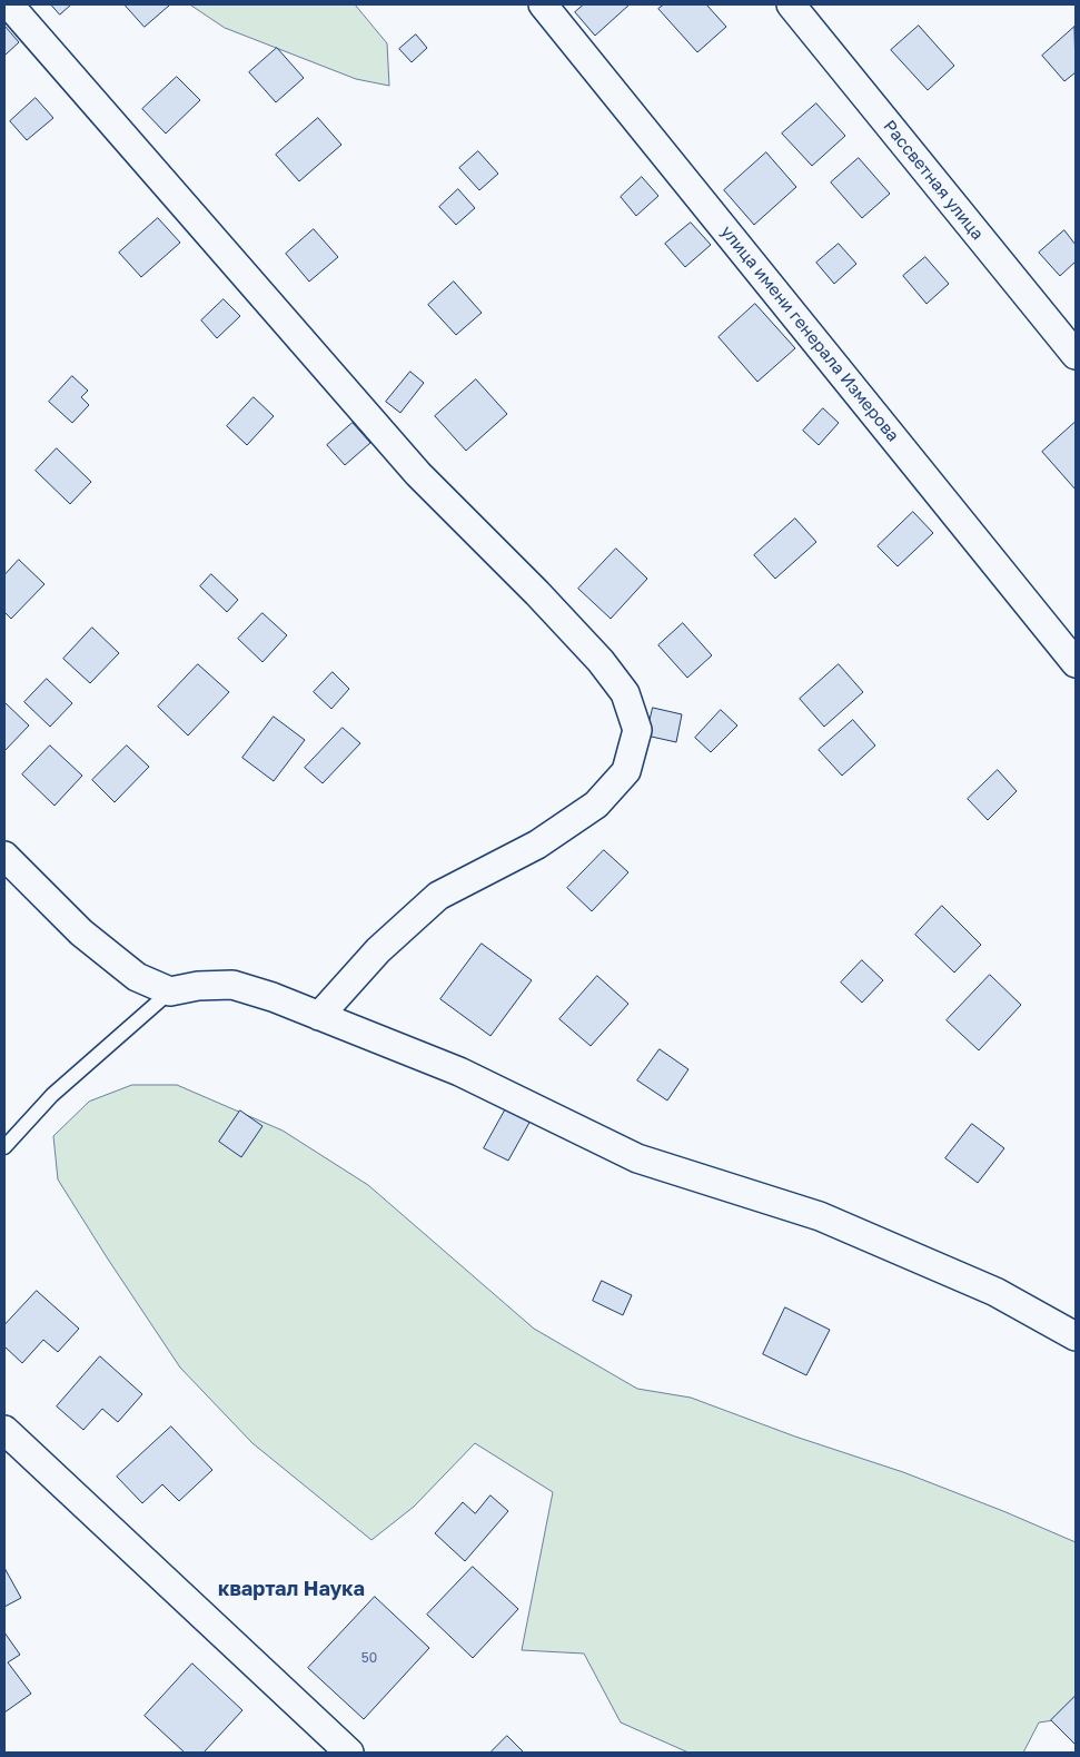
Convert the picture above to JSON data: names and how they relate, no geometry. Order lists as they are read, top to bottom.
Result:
{
  "streets": {
    "street": ["Рассветная улица", "улица имени генерала Измерова"]
  },
  "districts": ["квартал Наука"],
  "house_numbers": ["50"]
}
